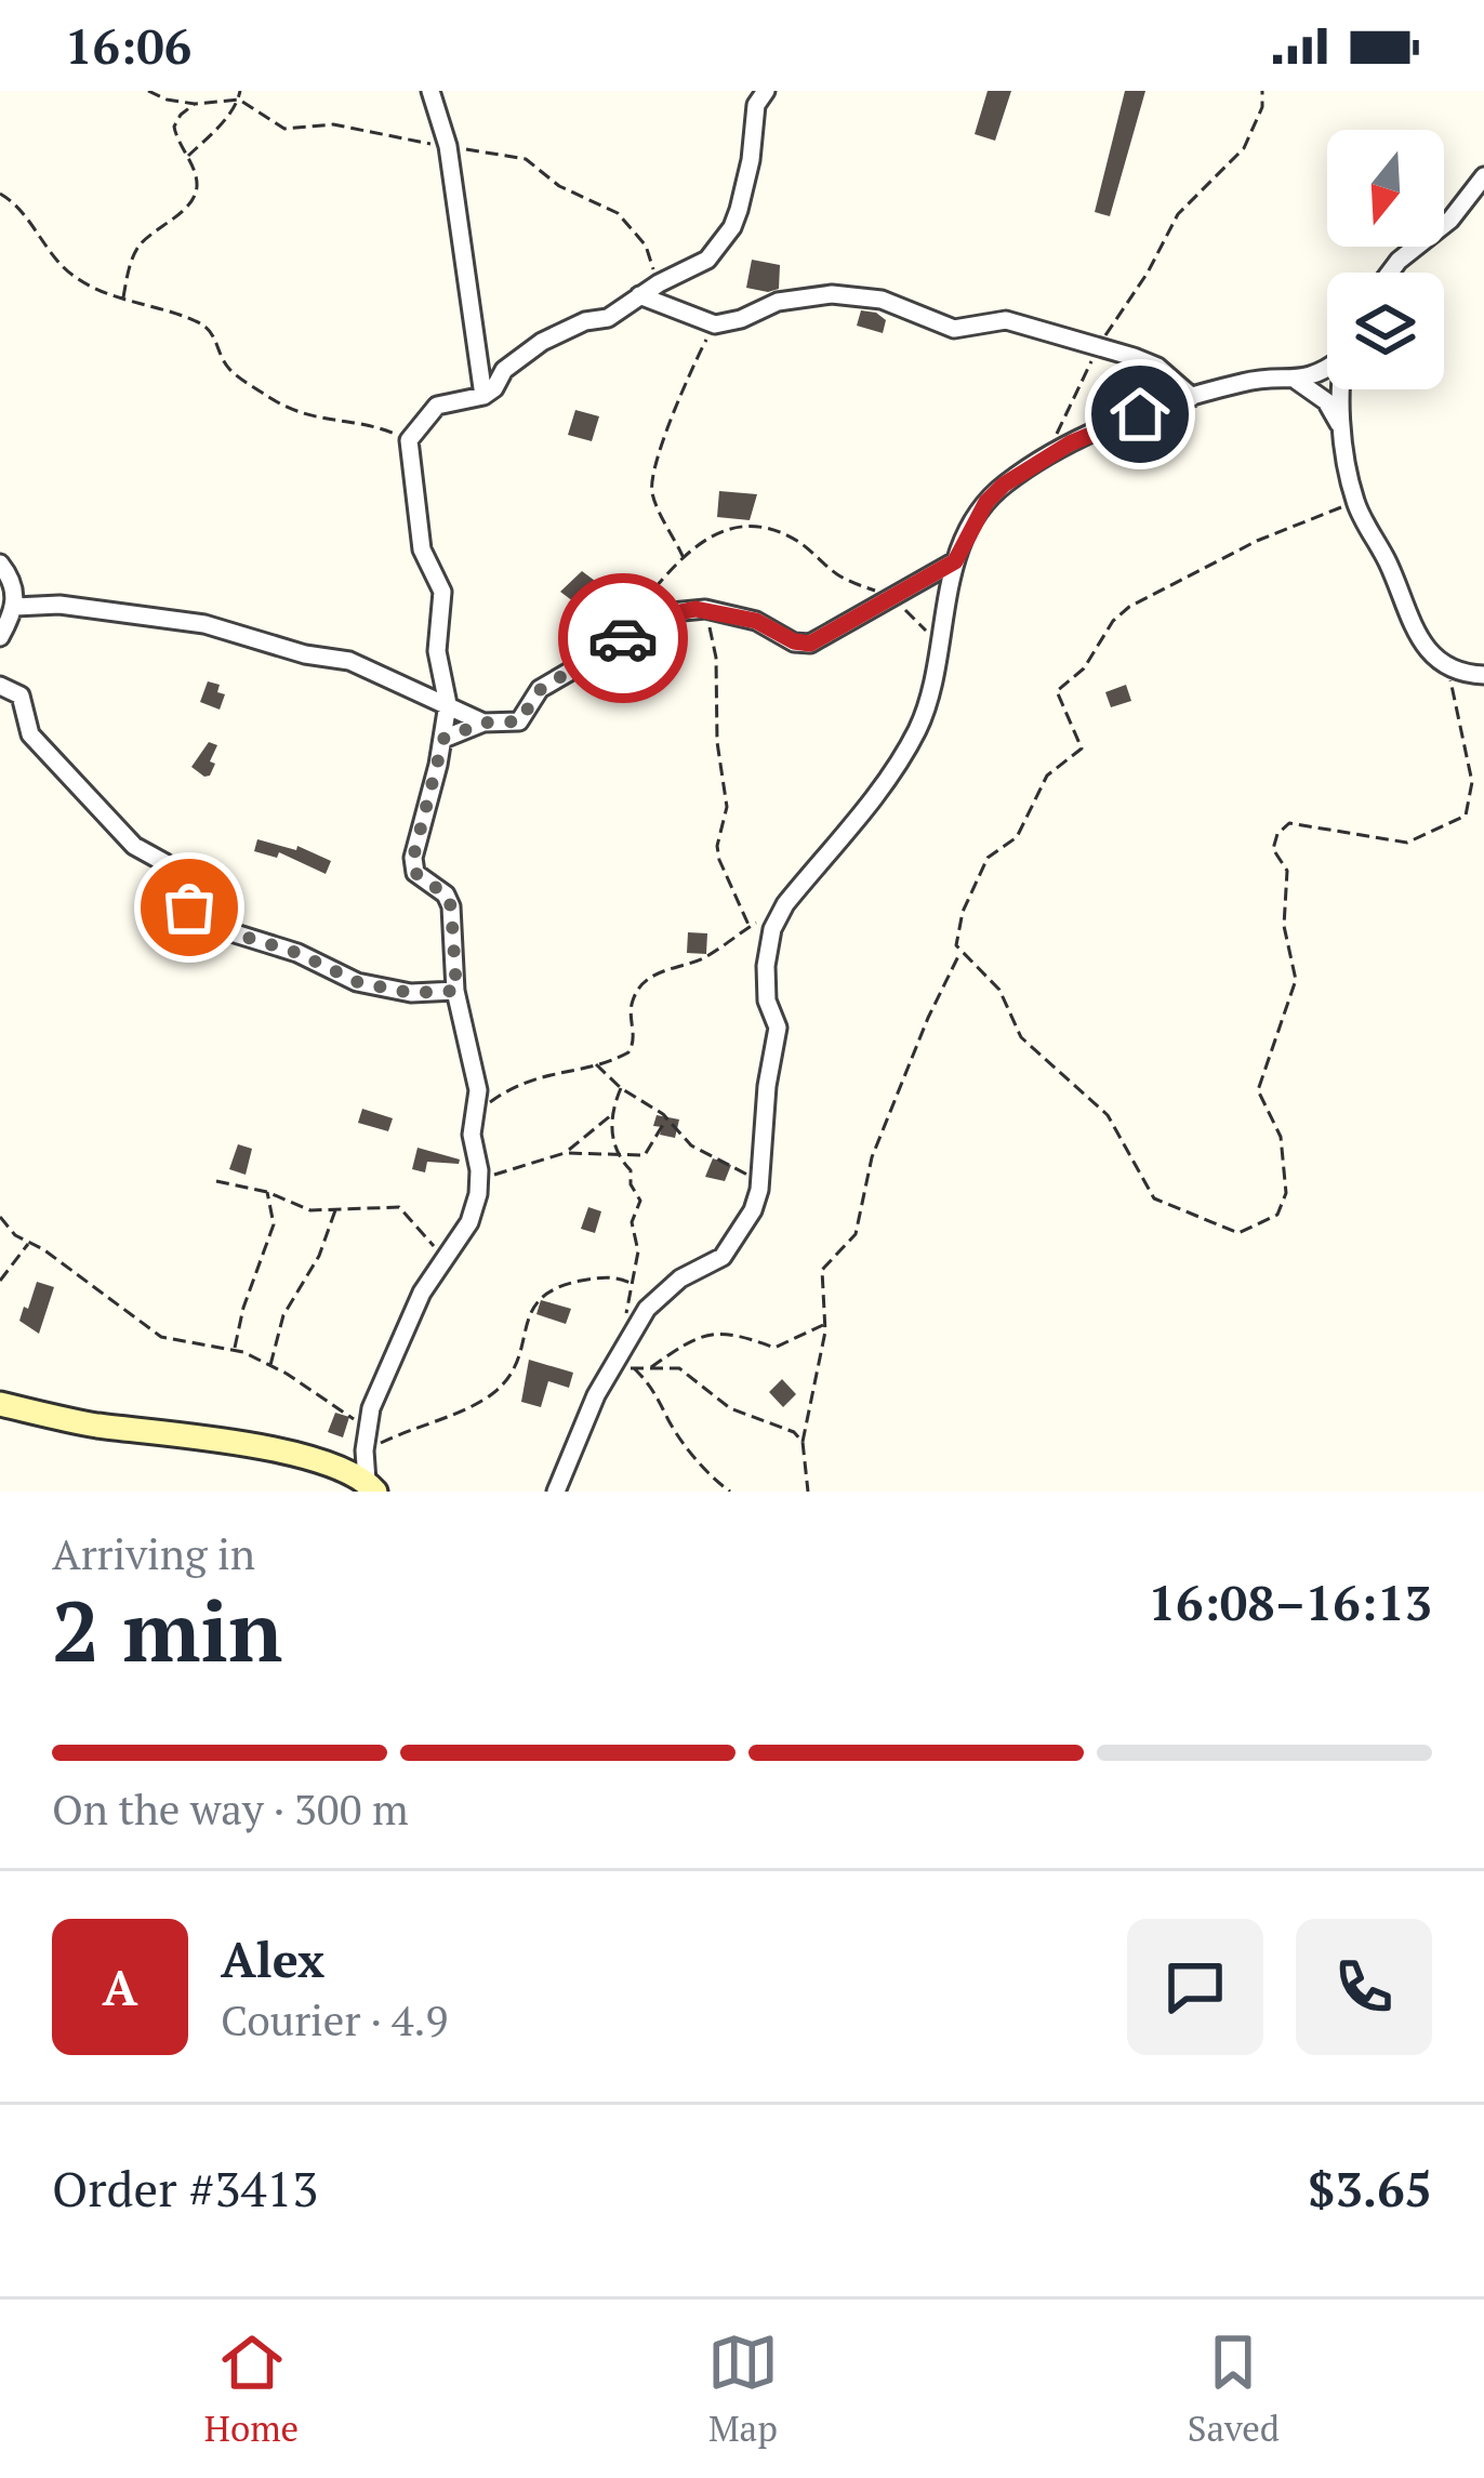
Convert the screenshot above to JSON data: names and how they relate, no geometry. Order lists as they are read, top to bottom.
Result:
{
  "north": "bottom",
  "page": {
    "status": "16:06",
    "heading": ["2 min", "Arriving in", "16:08–16:13"],
    "panel": [
      "Alex",
      "Courier · 4.9",
      "Order #3413",
      "$3.65"
    ],
    "bar": "On the way · 300 m",
    "round": "A",
    "tabs": ["Home", "Map", "Saved"]
  }
}
